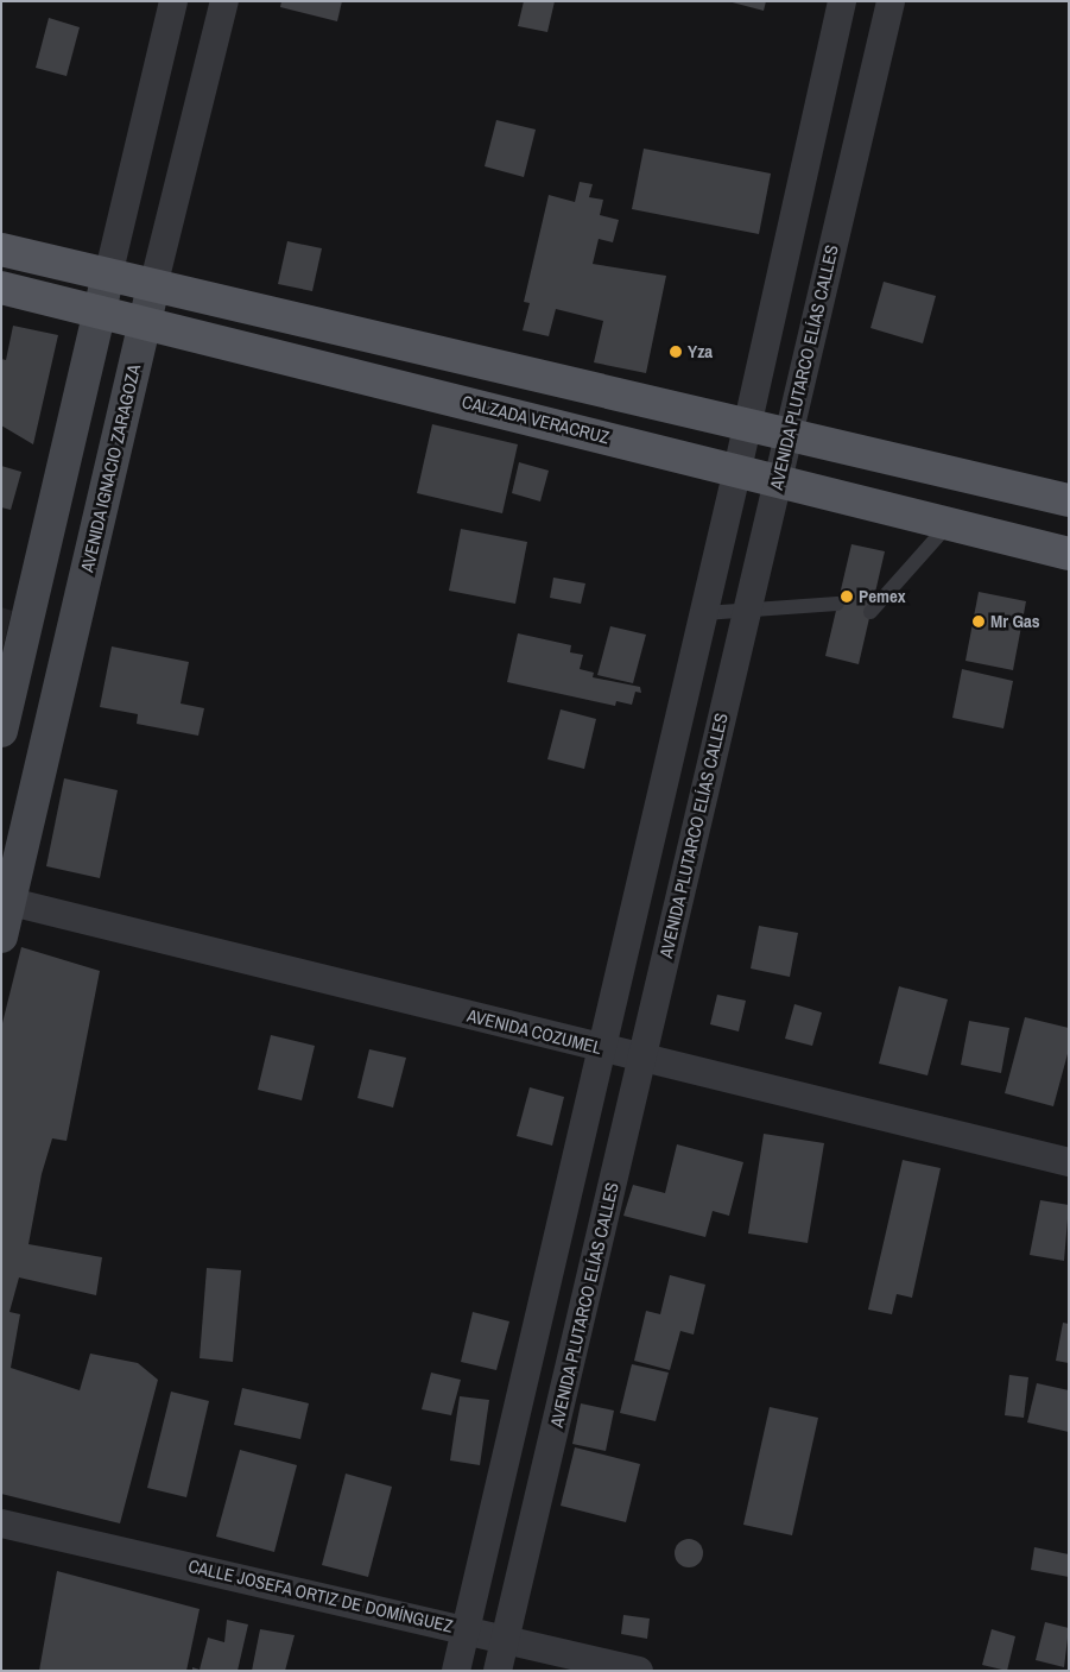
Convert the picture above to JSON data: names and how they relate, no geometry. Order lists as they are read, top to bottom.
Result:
{
  "streets": {
    "main road": ["CALZADA VERACRUZ"],
    "street": [
      "AVENIDA PLUTARCO ELÍAS CALLES",
      "AVENIDA IGNACIO ZARAGOZA",
      "AVENIDA COZUMEL",
      "CALLE JOSEFA ORTIZ DE DOMÍNGUEZ"
    ]
  },
  "crossings": [
    ["AVENIDA PLUTARCO ELÍAS CALLES", "CALZADA VERACRUZ"],
    ["AVENIDA PLUTARCO ELÍAS CALLES", "AVENIDA COZUMEL"],
    ["AVENIDA PLUTARCO ELÍAS CALLES", "CALLE JOSEFA ORTIZ DE DOMÍNGUEZ"],
    ["CALZADA VERACRUZ", "AVENIDA IGNACIO ZARAGOZA"],
    ["AVENIDA IGNACIO ZARAGOZA", "AVENIDA COZUMEL"]
  ],
  "places": ["Yza", "Pemex", "Mr Gas"]
}
